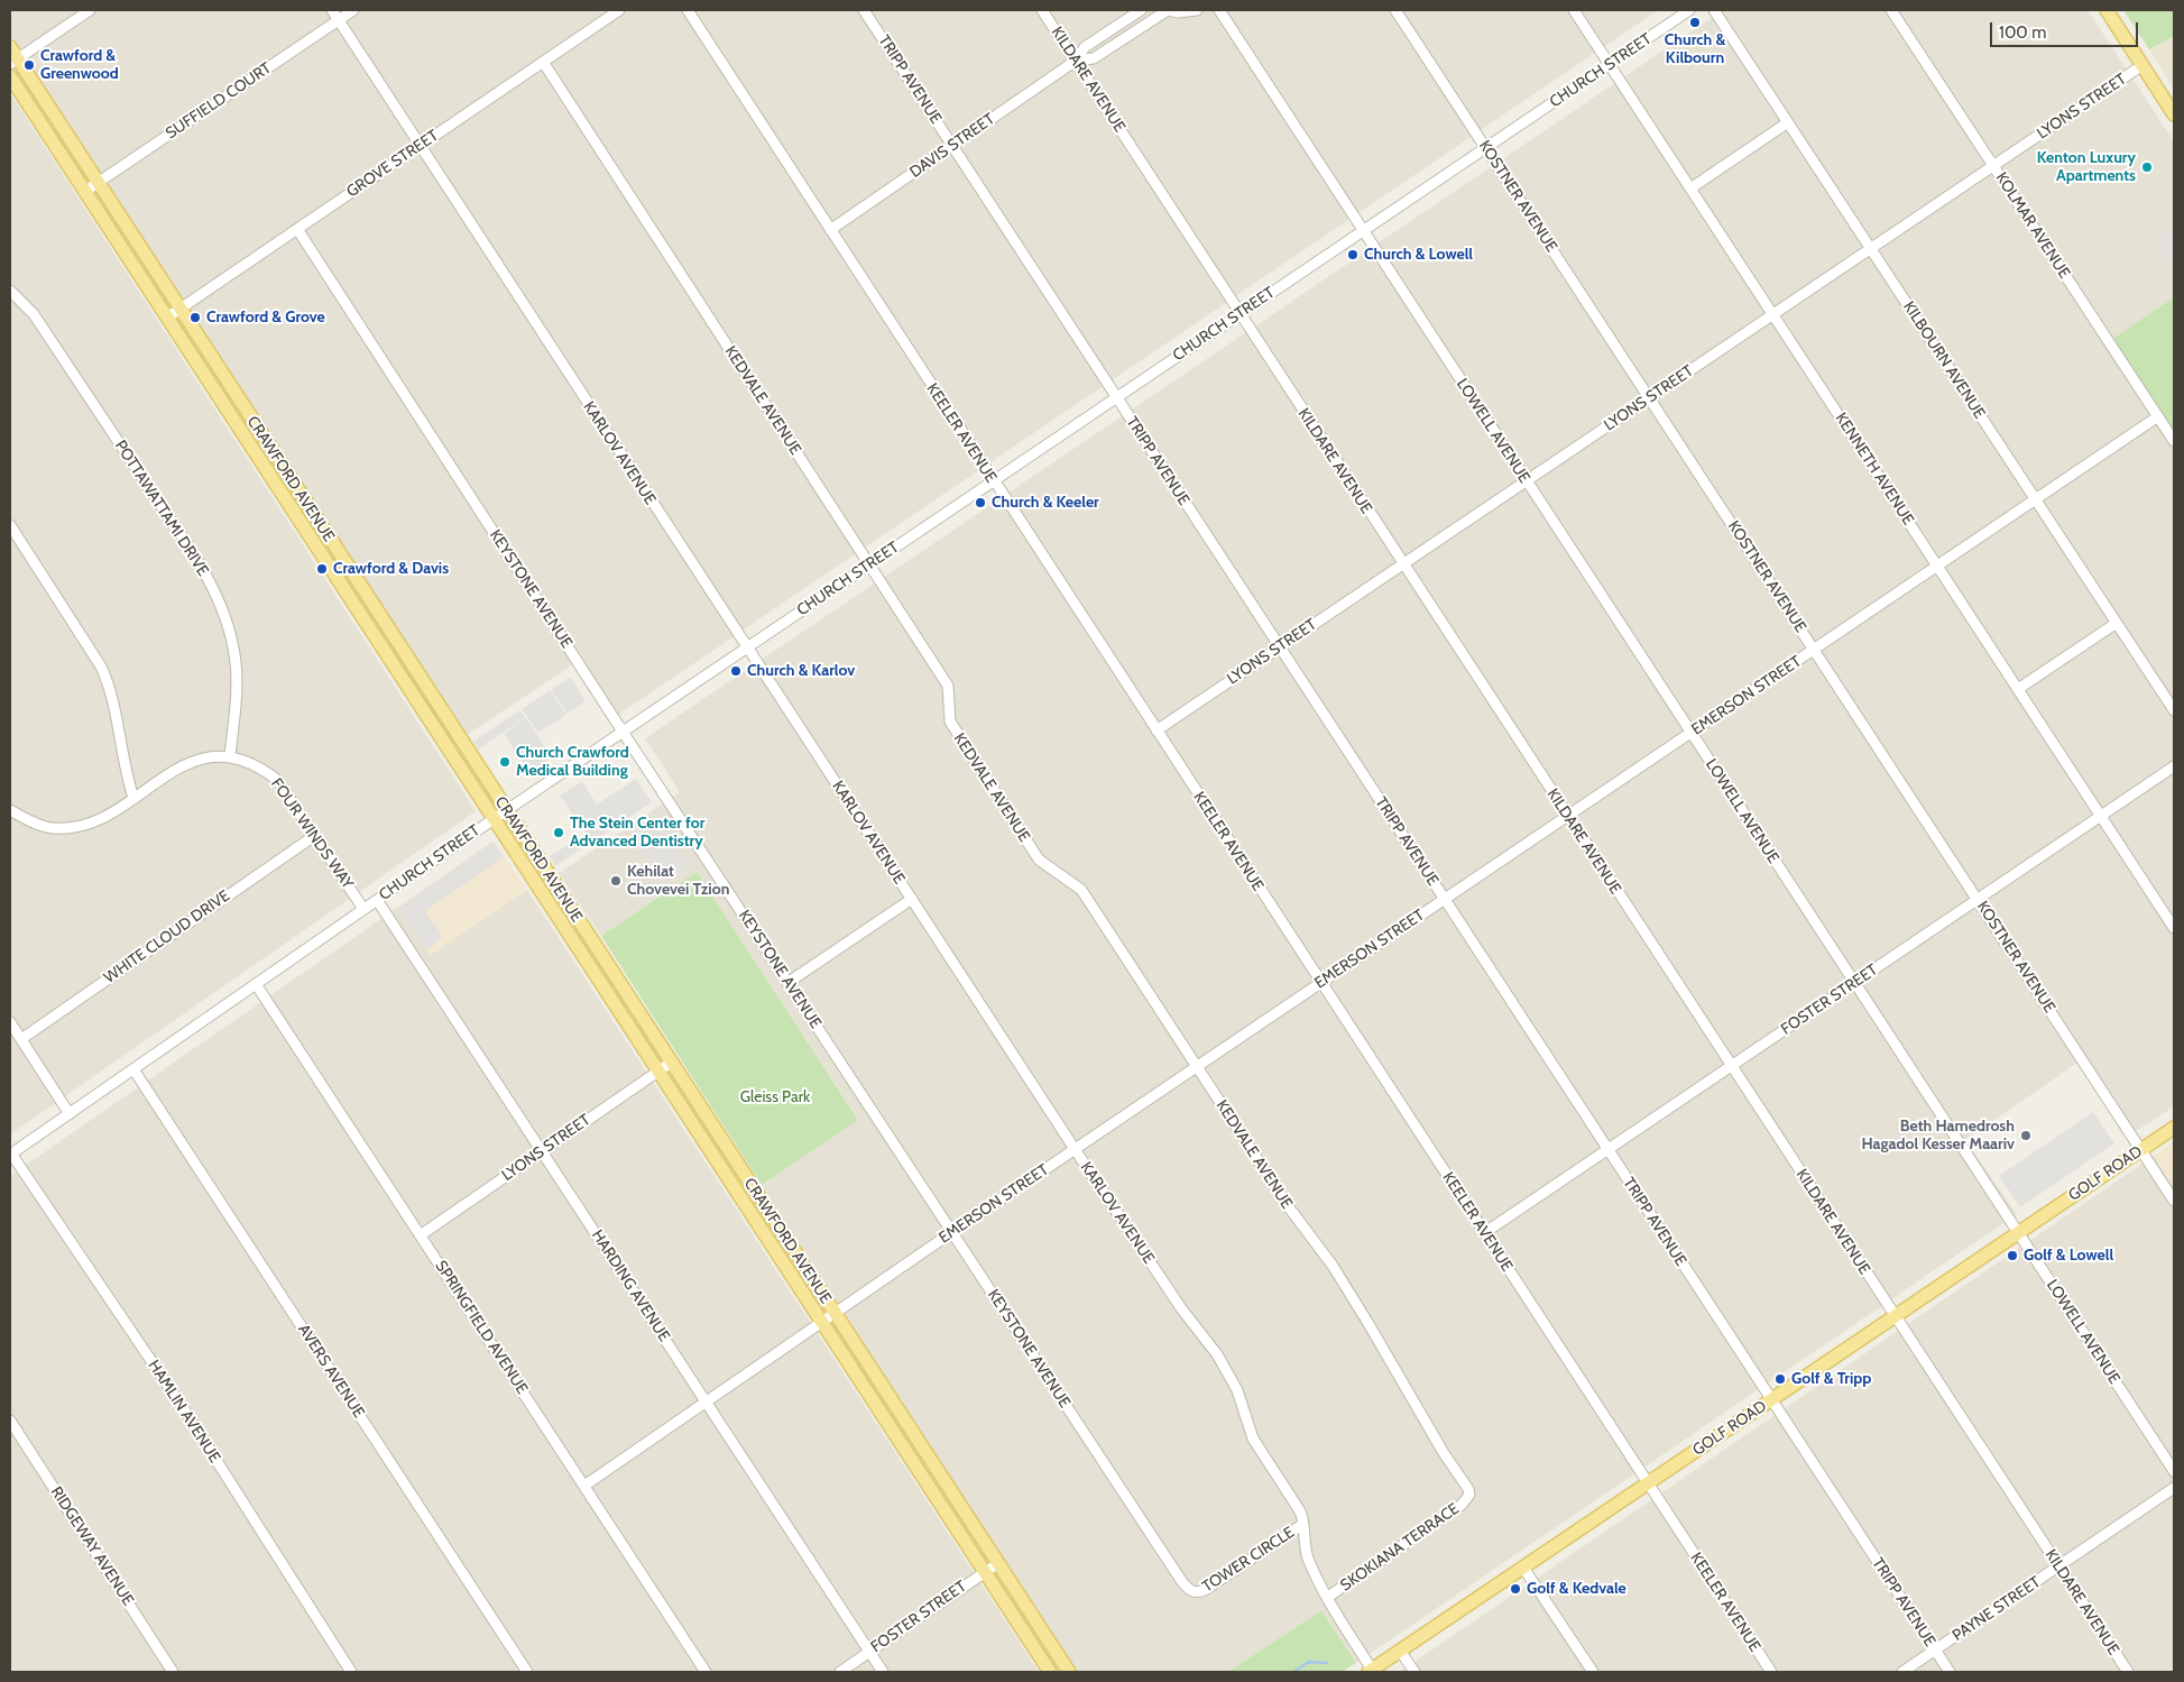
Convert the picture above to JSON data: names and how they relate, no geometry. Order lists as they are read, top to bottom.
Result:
{
  "streets": {
    "main road": ["CRAWFORD AVENUE", "GOLF ROAD"],
    "street": [
      "CHURCH STREET",
      "TRIPP AVENUE",
      "KILDARE AVENUE",
      "SUFFIELD COURT",
      "LYONS STREET",
      "DAVIS STREET",
      "GROVE STREET",
      "KOSTNER AVENUE",
      "KOLMAR AVENUE",
      "KILBOURN AVENUE",
      "KEDVALE AVENUE",
      "LOWELL AVENUE",
      "KEELER AVENUE",
      "KARLOV AVENUE",
      "KENNETH AVENUE",
      "POTTAWATTAMI DRIVE",
      "KEYSTONE AVENUE",
      "EMERSON STREET",
      "FOUR WINDS WAY",
      "WHITE CLOUD DRIVE",
      "FOSTER STREET",
      "HARDING AVENUE",
      "SPRINGFIELD AVENUE",
      "AVERS AVENUE",
      "HAMLIN AVENUE",
      "RIDGEWAY AVENUE",
      "SKOKIANA TERRACE",
      "TOWER CIRCLE",
      "PAYNE STREET"
    ]
  },
  "crossings": [
    ["CHURCH STREET", "TRIPP AVENUE"],
    ["CHURCH STREET", "KILDARE AVENUE"],
    ["CHURCH STREET", "KOSTNER AVENUE"],
    ["CHURCH STREET", "KEDVALE AVENUE"],
    ["CHURCH STREET", "LOWELL AVENUE"],
    ["CHURCH STREET", "KEELER AVENUE"],
    ["CHURCH STREET", "KARLOV AVENUE"],
    ["CHURCH STREET", "KENNETH AVENUE"],
    ["CHURCH STREET", "CRAWFORD AVENUE"],
    ["CHURCH STREET", "KEYSTONE AVENUE"],
    ["CHURCH STREET", "FOUR WINDS WAY"],
    ["CHURCH STREET", "HARDING AVENUE"],
    ["CHURCH STREET", "SPRINGFIELD AVENUE"],
    ["CHURCH STREET", "AVERS AVENUE"],
    ["CHURCH STREET", "HAMLIN AVENUE"],
    ["TRIPP AVENUE", "LYONS STREET"],
    ["TRIPP AVENUE", "DAVIS STREET"],
    ["TRIPP AVENUE", "EMERSON STREET"],
    ["TRIPP AVENUE", "FOSTER STREET"],
    ["TRIPP AVENUE", "GOLF ROAD"],
    ["TRIPP AVENUE", "PAYNE STREET"],
    ["KILDARE AVENUE", "LYONS STREET"],
    ["KILDARE AVENUE", "DAVIS STREET"],
    ["KILDARE AVENUE", "EMERSON STREET"],
    ["KILDARE AVENUE", "FOSTER STREET"],
    ["KILDARE AVENUE", "GOLF ROAD"],
    ["KILDARE AVENUE", "PAYNE STREET"],
    ["SUFFIELD COURT", "KARLOV AVENUE"],
    ["SUFFIELD COURT", "CRAWFORD AVENUE"],
    ["LYONS STREET", "KOSTNER AVENUE"],
    ["LYONS STREET", "KOLMAR AVENUE"],
    ["LYONS STREET", "KILBOURN AVENUE"],
    ["LYONS STREET", "LOWELL AVENUE"],
    ["LYONS STREET", "KEELER AVENUE"],
    ["LYONS STREET", "KENNETH AVENUE"],
    ["LYONS STREET", "CRAWFORD AVENUE"],
    ["LYONS STREET", "HARDING AVENUE"],
    ["LYONS STREET", "SPRINGFIELD AVENUE"],
    ["DAVIS STREET", "KEELER AVENUE"],
    ["GROVE STREET", "KEDVALE AVENUE"],
    ["GROVE STREET", "KARLOV AVENUE"],
    ["GROVE STREET", "CRAWFORD AVENUE"],
    ["GROVE STREET", "KEYSTONE AVENUE"],
    ["KOSTNER AVENUE", "EMERSON STREET"],
    ["KOSTNER AVENUE", "FOSTER STREET"],
    ["KOSTNER AVENUE", "GOLF ROAD"],
    ["KOLMAR AVENUE", "EMERSON STREET"],
    ["KILBOURN AVENUE", "EMERSON STREET"],
    ["KEDVALE AVENUE", "EMERSON STREET"],
    ["KEDVALE AVENUE", "SKOKIANA TERRACE"],
    ["LOWELL AVENUE", "EMERSON STREET"],
    ["LOWELL AVENUE", "FOSTER STREET"],
    ["LOWELL AVENUE", "GOLF ROAD"],
    ["KEELER AVENUE", "EMERSON STREET"],
    ["KEELER AVENUE", "FOSTER STREET"],
    ["KEELER AVENUE", "GOLF ROAD"],
    ["KARLOV AVENUE", "EMERSON STREET"],
    ["KARLOV AVENUE", "GOLF ROAD"],
    ["KARLOV AVENUE", "SKOKIANA TERRACE"],
    ["KARLOV AVENUE", "TOWER CIRCLE"],
    ["KENNETH AVENUE", "EMERSON STREET"],
    ["KENNETH AVENUE", "FOSTER STREET"],
    ["CRAWFORD AVENUE", "EMERSON STREET"],
    ["CRAWFORD AVENUE", "FOSTER STREET"],
    ["POTTAWATTAMI DRIVE", "FOUR WINDS WAY"],
    ["KEYSTONE AVENUE", "EMERSON STREET"],
    ["KEYSTONE AVENUE", "TOWER CIRCLE"],
    ["EMERSON STREET", "HARDING AVENUE"],
    ["EMERSON STREET", "SPRINGFIELD AVENUE"],
    ["FOUR WINDS WAY", "WHITE CLOUD DRIVE"],
    ["FOSTER STREET", "HARDING AVENUE"]
  ],
  "parks": ["Gleiss Park"],
  "places": [
    "Church & Kilbourn",
    "Crawford & Greenwood",
    "Kenton Luxury Apartments",
    "Church & Lowell",
    "Crawford & Grove",
    "Church & Keeler",
    "Crawford & Davis",
    "Church & Karlov",
    "Church Crawford Medical Building",
    "The Stein Center for Advanced Dentistry",
    "Kehilat Chovevei Tzion",
    "Beth Hamedrosh Hagadol Kesser Maariv",
    "Golf & Lowell",
    "Golf & Tripp",
    "Golf & Kedvale"
  ],
  "scale_bar": "100 m"
}
